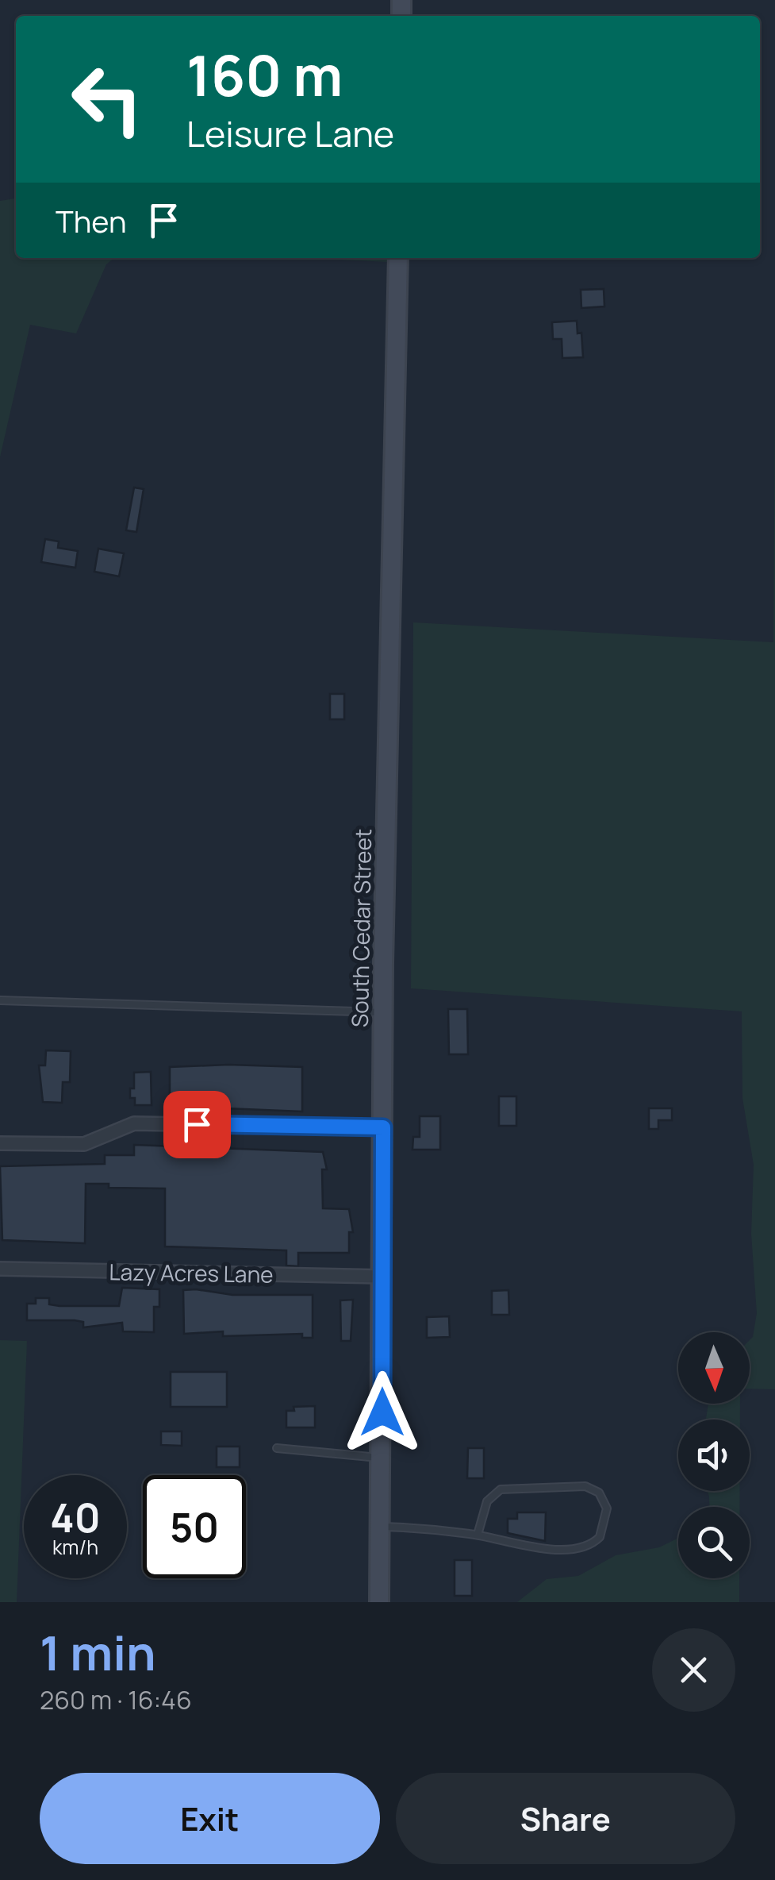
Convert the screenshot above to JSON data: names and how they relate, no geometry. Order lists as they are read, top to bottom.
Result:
{
  "streets": {
    "main road": ["South Cedar Street"],
    "street": ["Lazy Acres Lane"]
  },
  "crossings": [
    ["South Cedar Street", "Lazy Acres Lane"]
  ],
  "north": "bottom",
  "page": {
    "turn": ["160 m", "Leisure Lane"],
    "then": "Then",
    "speed": "40 km/h",
    "limit": "50",
    "heading": ["1 min", "260 m · 16:46"],
    "buttons": ["Exit", "Share"]
  }
}
